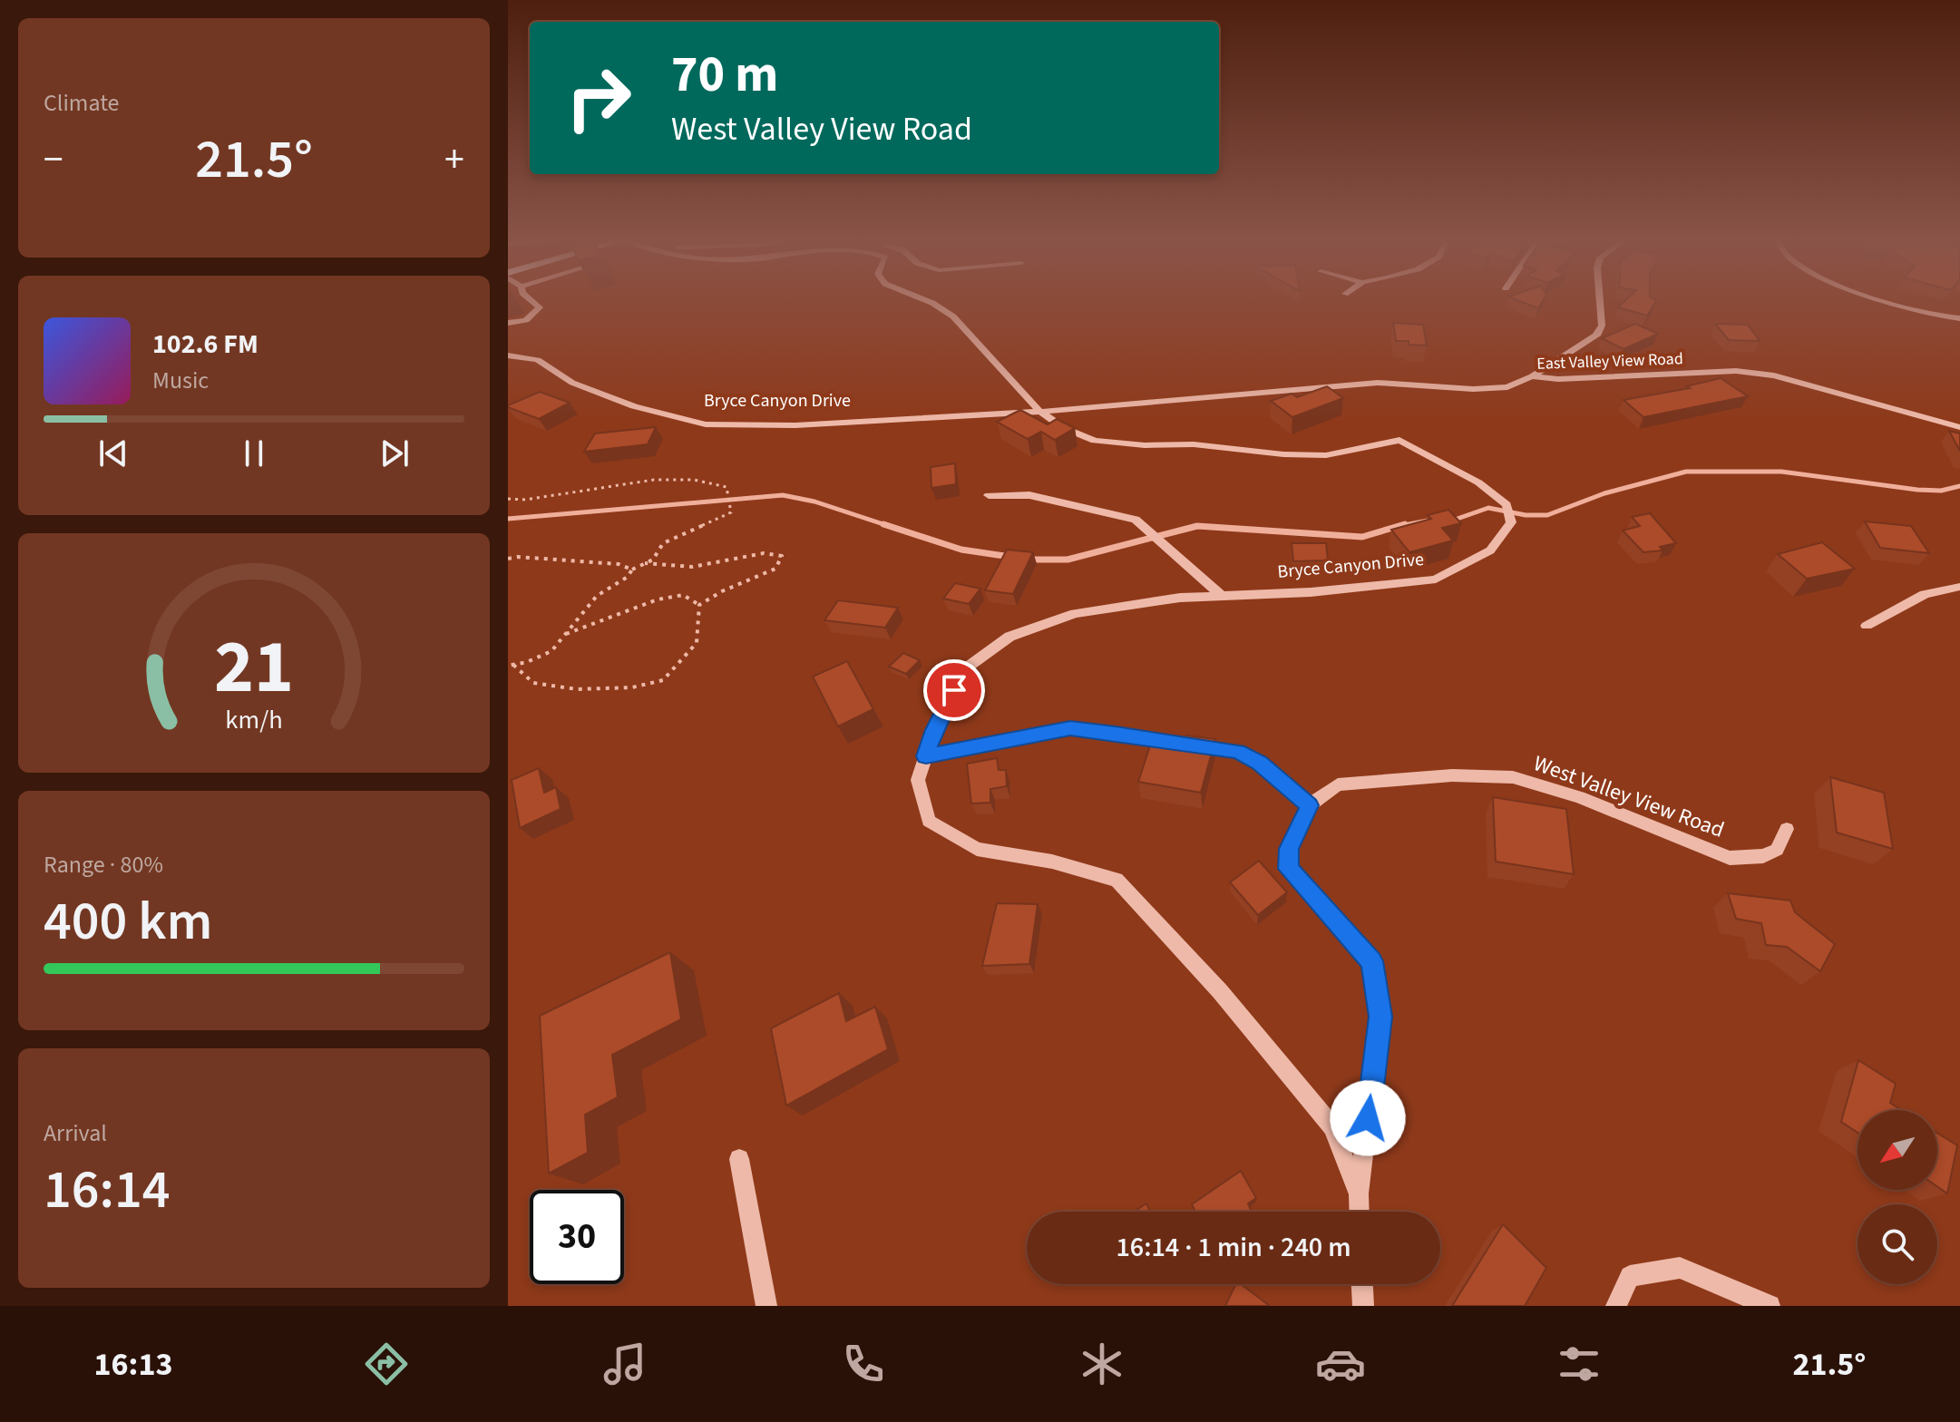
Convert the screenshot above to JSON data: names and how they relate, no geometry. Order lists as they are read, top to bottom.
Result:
{
  "streets": {
    "street": ["East Valley View Road", "Bryce Canyon Drive", "West Valley View Road"]
  },
  "crossings": [
    ["East Valley View Road", "Bryce Canyon Drive"],
    ["Bryce Canyon Drive", "West Valley View Road"]
  ],
  "north": "bottom left",
  "page": {
    "tile": [
      "Climate",
      ["Range · 80%", "400 km"],
      ["Arrival", "16:14"]
    ],
    "turn": ["70 m", "West Valley View Road"],
    "heat": ["−", "21.5°", "+"],
    "song": ["102.6 FM", "Music"],
    "limit": "30",
    "trip": "16:14 · 1 min · 240 m",
    "tabs": ["16:13", "21.5°"],
    "gauge": ["21", "km/h"]
  }
}
